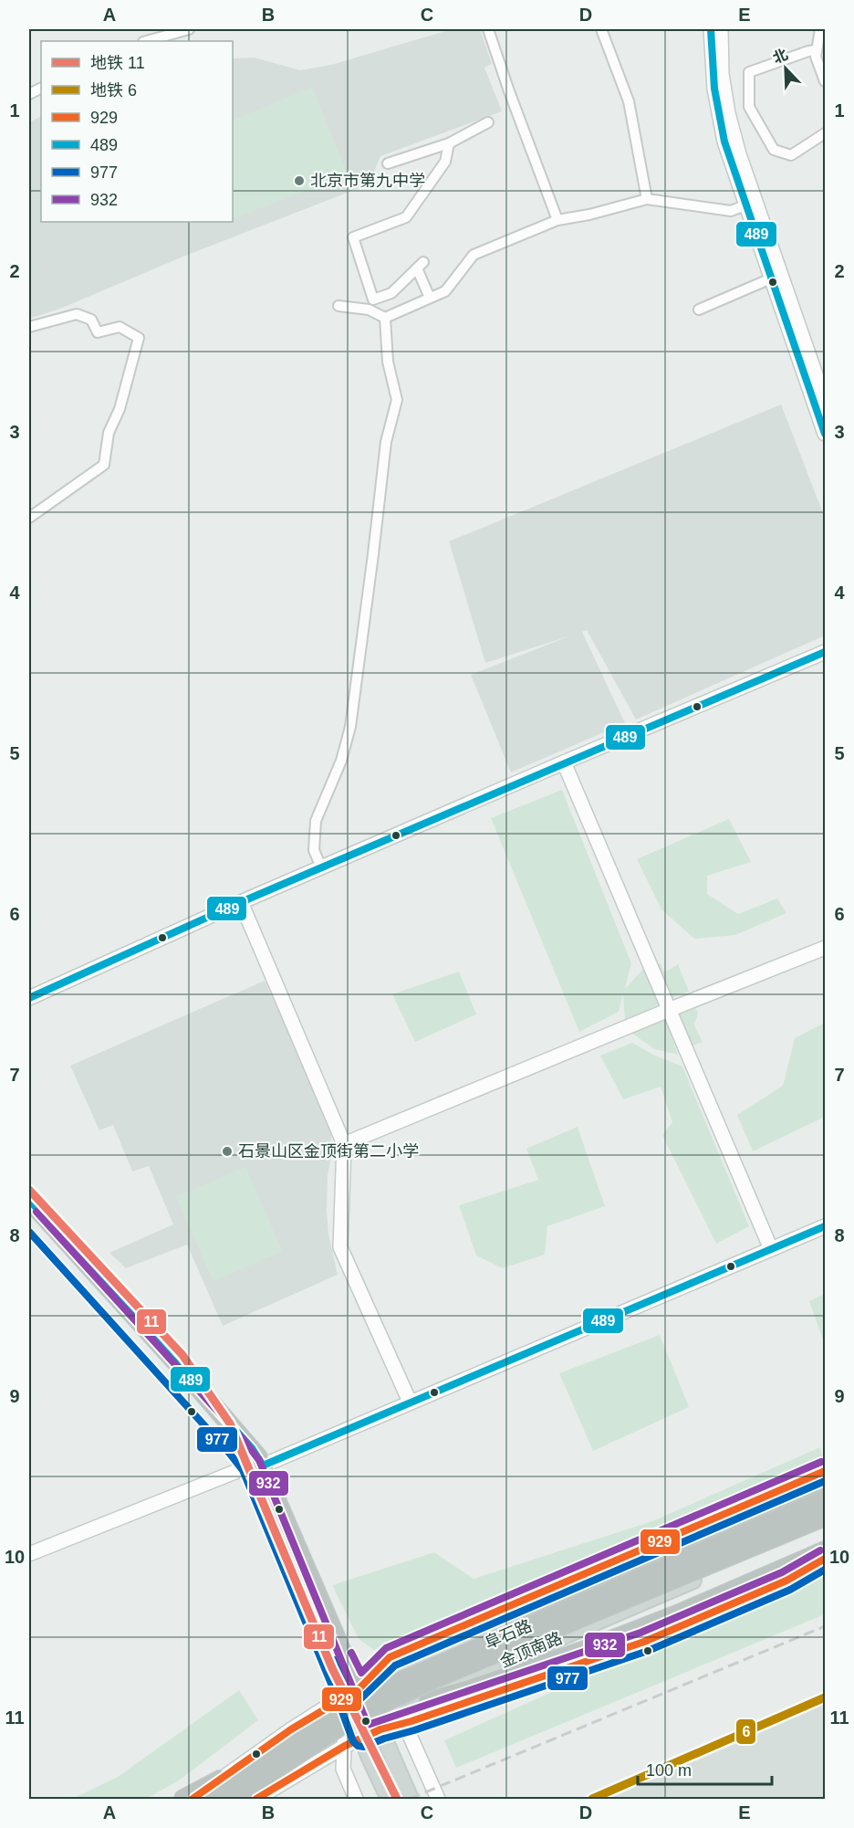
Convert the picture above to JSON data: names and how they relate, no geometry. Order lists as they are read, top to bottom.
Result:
{
  "streets": {
    "highway": ["阜石路"],
    "main road": ["金顶南路"]
  },
  "crossings": [
    ["阜石路", "金顶南路"]
  ],
  "places": ["北京市第九中学", "石景山区金顶街第二小学"],
  "lines": [
    "transit line 489",
    "metro line 11",
    "transit line 932",
    "transit line 977",
    "transit line 929",
    "metro line 6"
  ],
  "legend": [
    "地铁 11",
    "地铁 6",
    "929",
    "489",
    "977",
    "932"
  ],
  "scale_bar": "100 m",
  "north": "top left",
  "grid": {
    "columns": [
      "A",
      "B",
      "C",
      "D",
      "E"
    ],
    "rows": [
      "1",
      "2",
      "3",
      "4",
      "5",
      "6",
      "7",
      "8",
      "9",
      "10",
      "11"
    ]
  }
}
